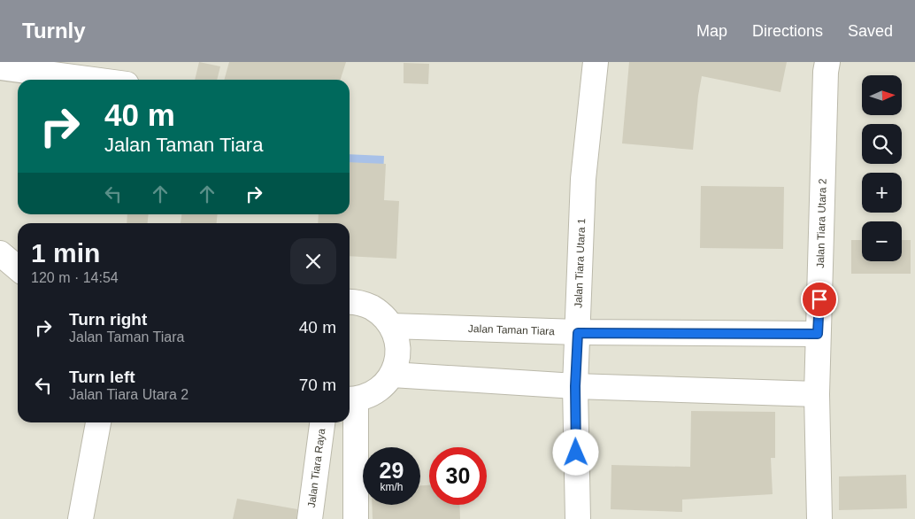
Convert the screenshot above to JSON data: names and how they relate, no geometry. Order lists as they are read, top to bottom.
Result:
{
  "streets": {
    "street": [
      "Jalan Tiara Utara 2",
      "Jalan Tiara Utara 1",
      "Jalan Taman Tiara",
      "Jalan Tiara Raya"
    ]
  },
  "crossings": [
    ["Jalan Tiara Utara 2", "Jalan Taman Tiara"],
    ["Jalan Tiara Utara 1", "Jalan Taman Tiara"]
  ],
  "north": "right",
  "page": {
    "header": "Turnly",
    "nav": ["Map", "Directions", "Saved"],
    "map_buttons": ["+", "−"],
    "turn": ["40 m", "Jalan Taman Tiara"],
    "heading": ["1 min", "120 m · 14:54"],
    "list": [
      {
        "name": "Turn right",
        "note": "Jalan Taman Tiara",
        "value": "40 m"
      },
      {
        "name": "Turn left",
        "note": "Jalan Tiara Utara 2",
        "value": "70 m"
      }
    ],
    "speed": "29 km/h",
    "limit": "30"
  }
}
